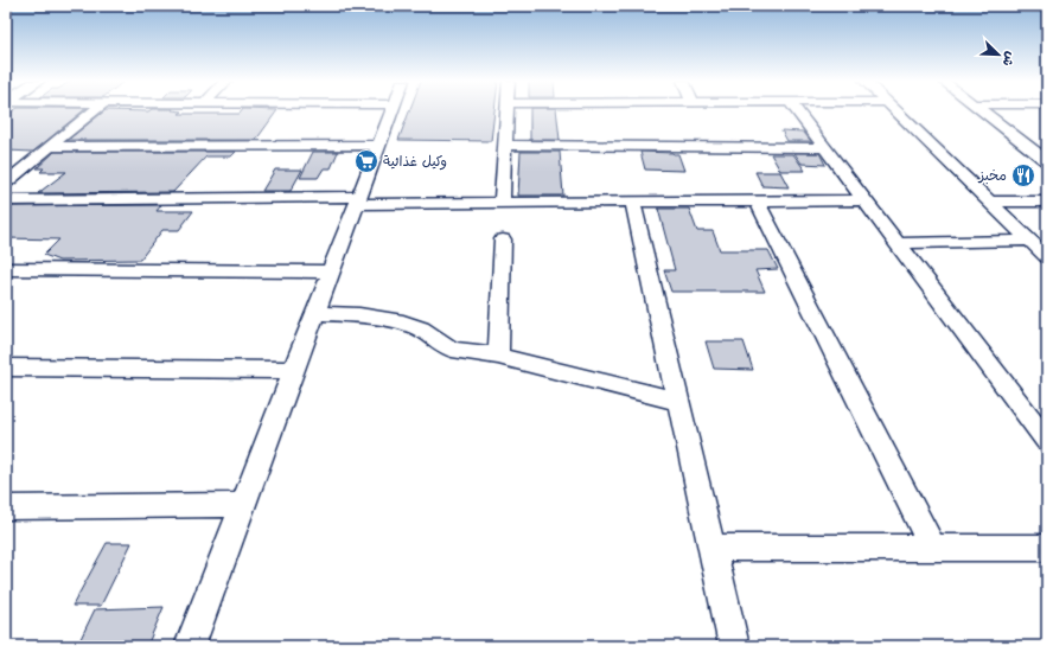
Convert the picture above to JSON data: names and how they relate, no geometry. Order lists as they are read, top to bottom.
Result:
{
  "places": {
    "supermarket": ["وكيل غذائية"],
    "restaurant": ["مخبز"]
  },
  "north": "bottom right"
}
